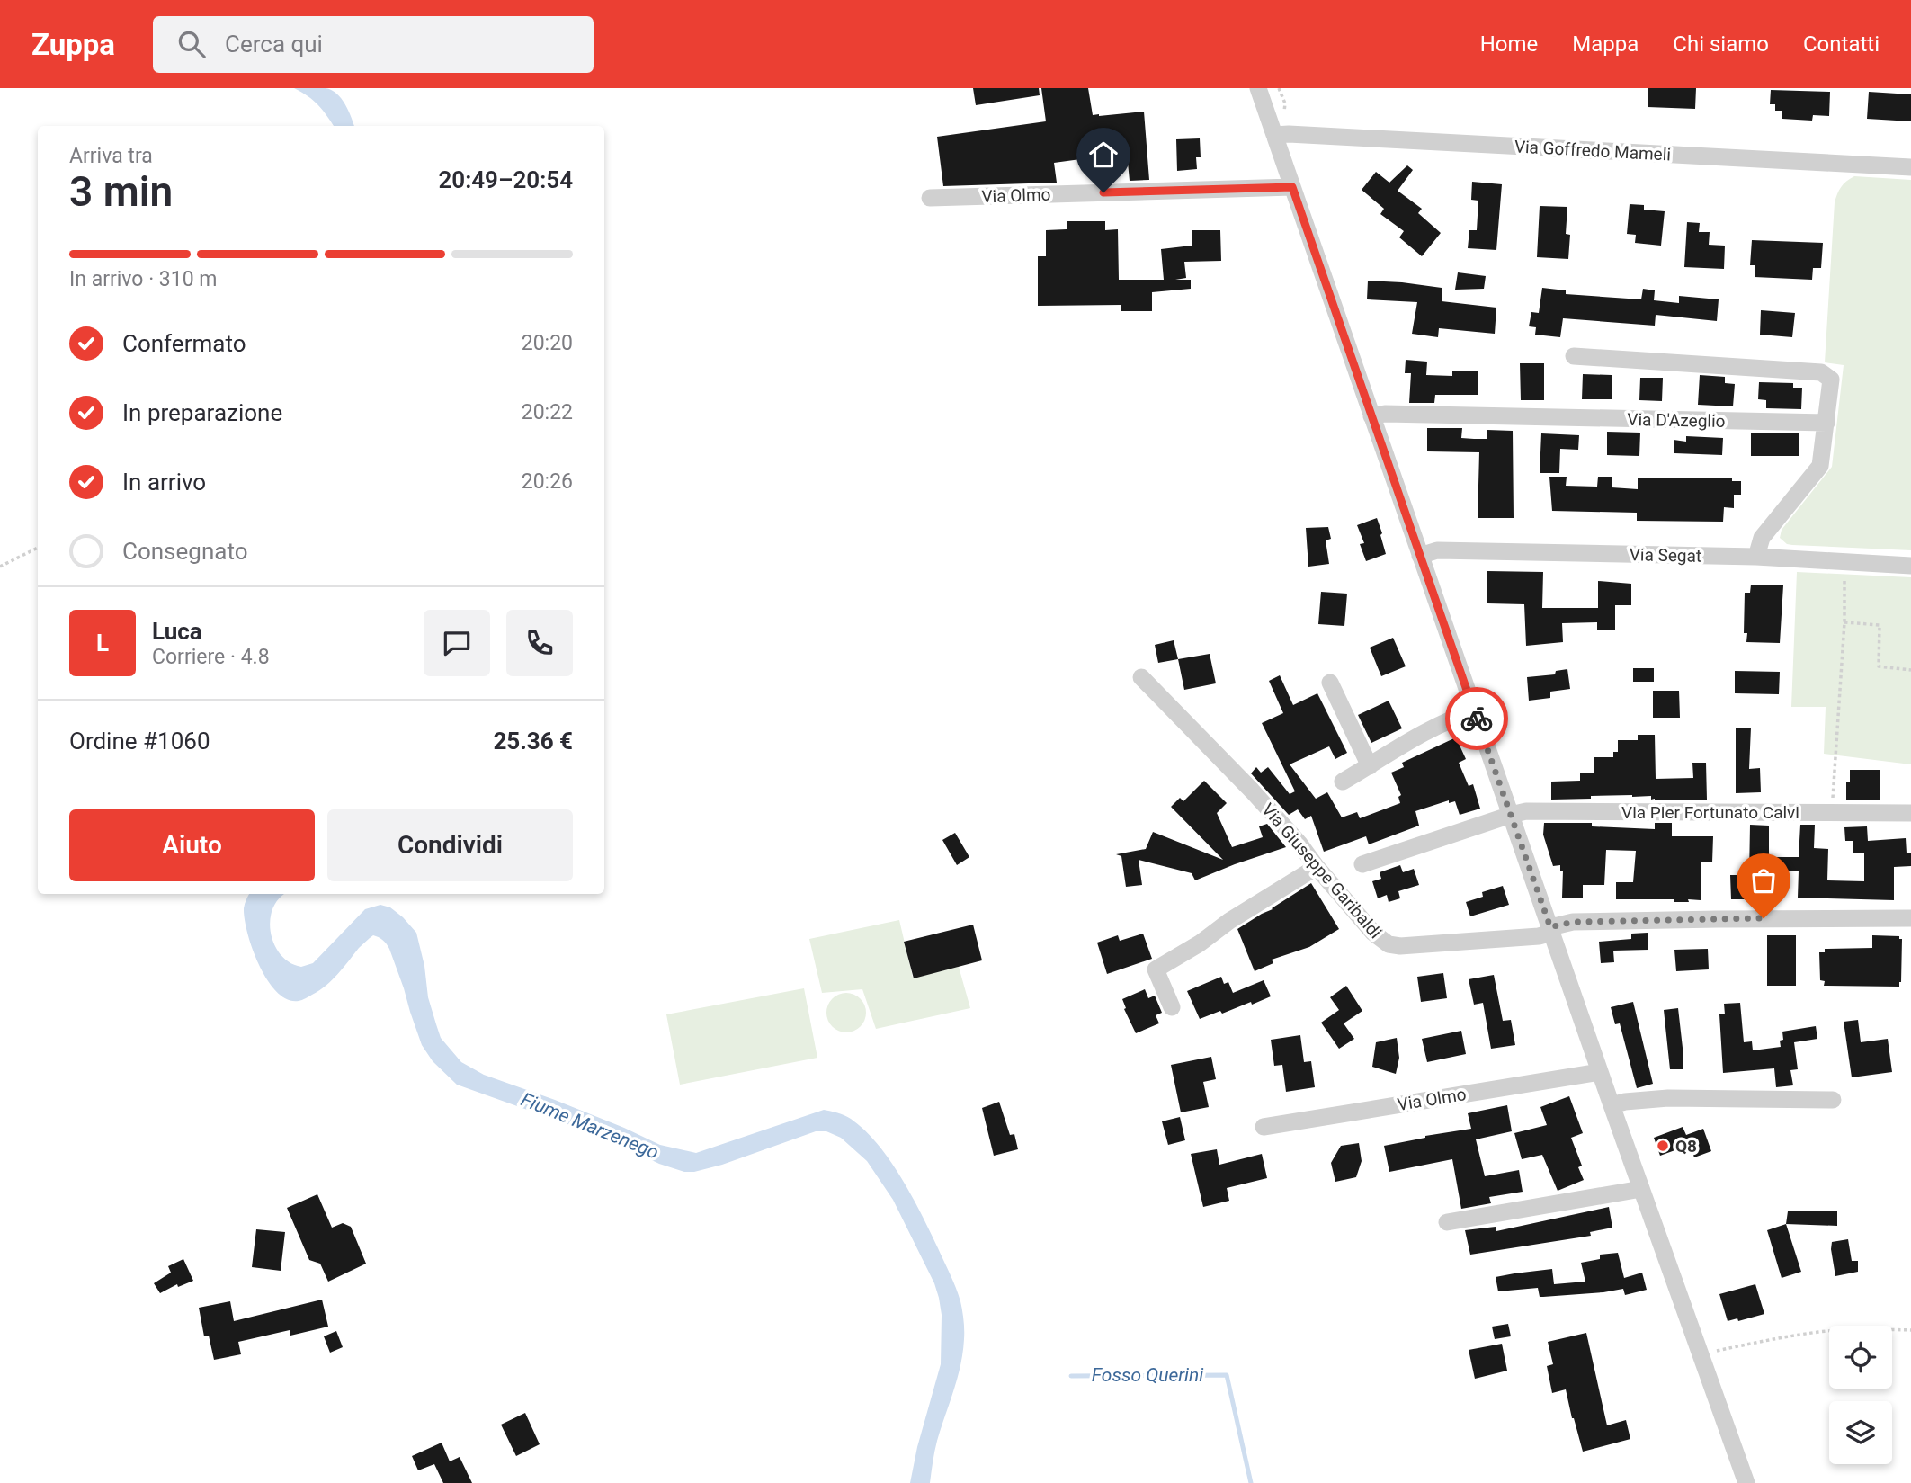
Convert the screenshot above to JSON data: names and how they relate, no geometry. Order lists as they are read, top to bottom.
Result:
{
  "streets": {
    "street": [
      "Via Goffredo Mameli",
      "Via Olmo",
      "Via D'Azeglio",
      "Via Segat",
      "Via Pier Fortunato Calvi",
      "Via Giuseppe Garibaldi"
    ]
  },
  "water": ["Fiume Marzenego", "Fosso Querini"],
  "places": ["Q8"],
  "page": {
    "header": "Zuppa",
    "search": "Cerca qui",
    "nav": [
      "Home",
      "Mappa",
      "Chi siamo",
      "Contatti"
    ],
    "heading": ["3 min", "Arriva tra", "20:49–20:54"],
    "panel": [
      "Luca",
      "Corriere · 4.8",
      "Ordine #1060",
      "25.36 €"
    ],
    "bar": "In arrivo · 310 m",
    "list": [
      ["Confermato", "20:20"],
      ["In preparazione", "20:22"],
      ["In arrivo", "20:26"],
      "Consegnato"
    ],
    "round": "L",
    "buttons": ["Aiuto", "Condividi"]
  }
}
